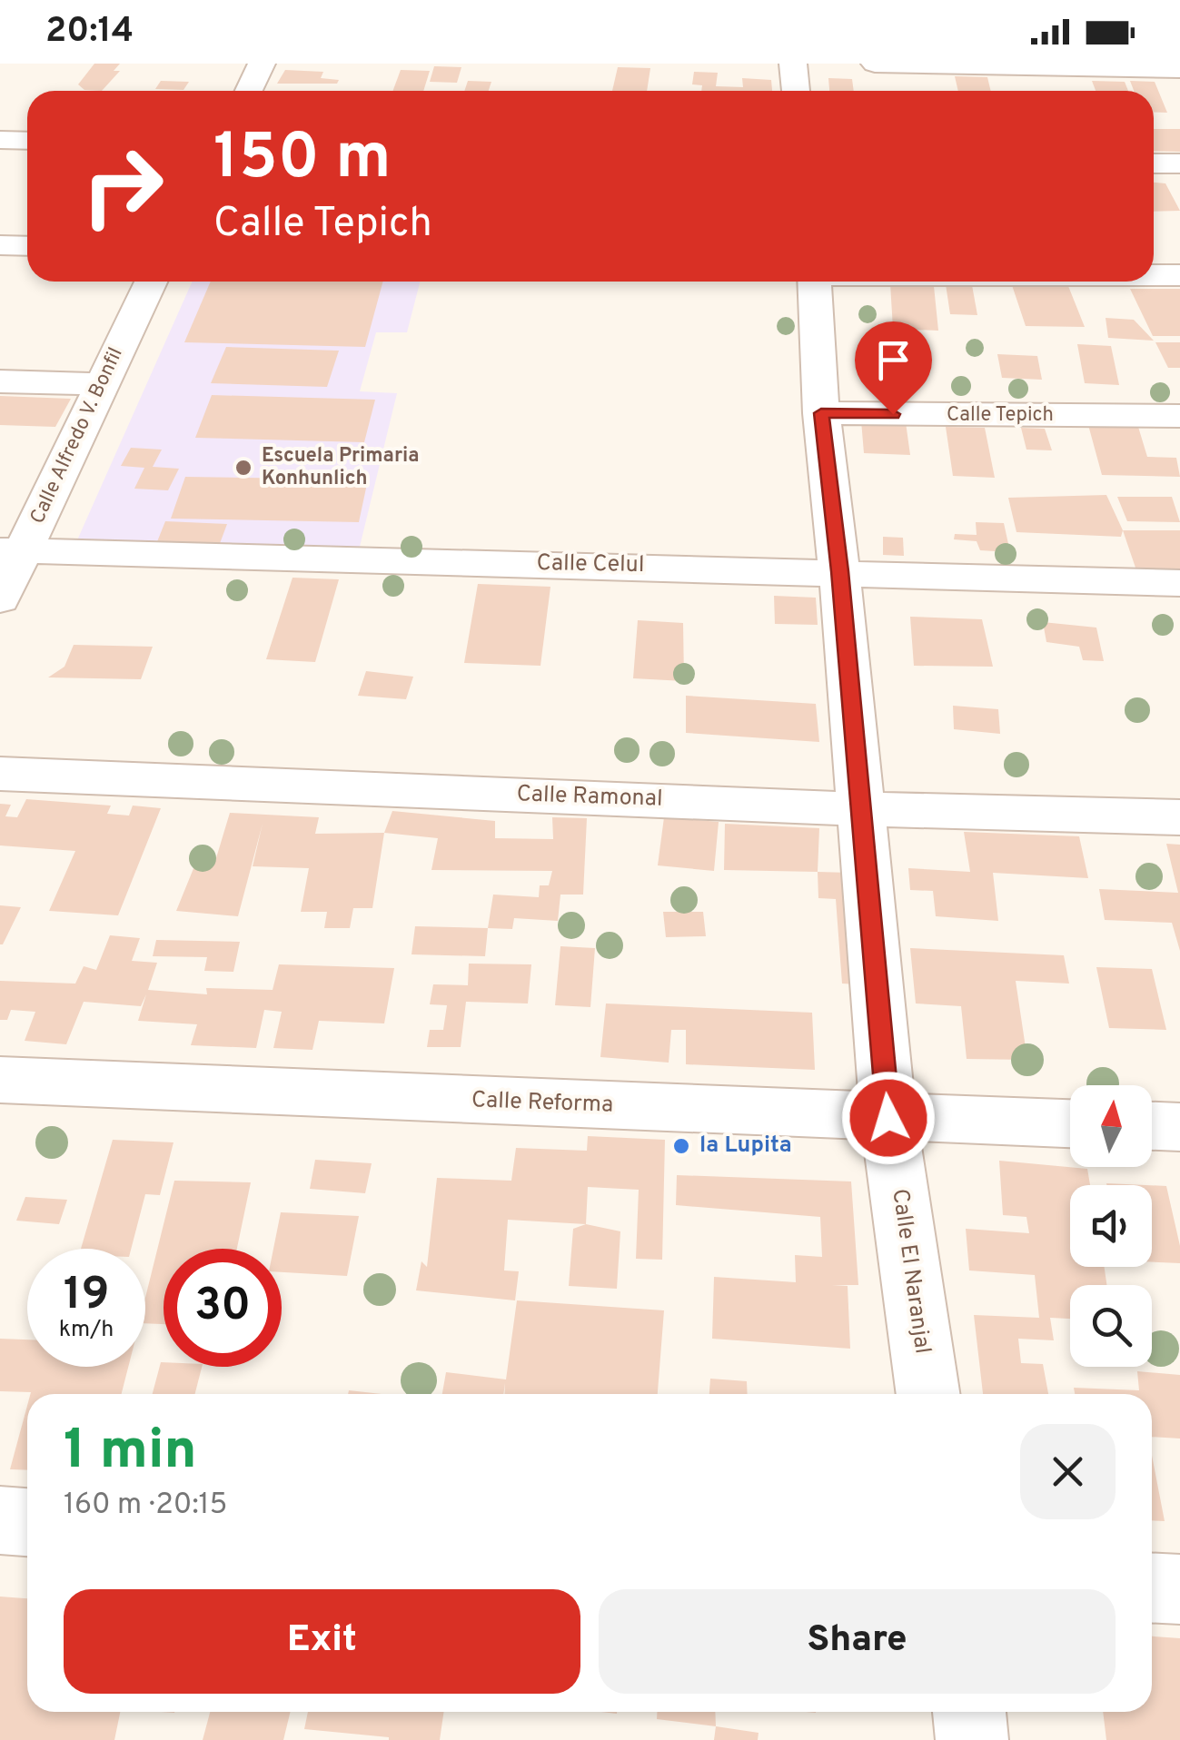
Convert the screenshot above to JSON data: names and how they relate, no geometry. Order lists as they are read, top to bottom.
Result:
{
  "streets": {
    "street": [
      "Calle Tepich",
      "Calle Alfredo V. Bonfil",
      "Calle Celul",
      "Calle Ramonal",
      "Calle Reforma",
      "Calle El Naranjal"
    ]
  },
  "crossings": [
    ["Calle Tepich", "Calle El Naranjal"],
    ["Calle Alfredo V. Bonfil", "Calle Celul"],
    ["Calle Celul", "Calle El Naranjal"],
    ["Calle Ramonal", "Calle El Naranjal"],
    ["Calle Reforma", "Calle El Naranjal"]
  ],
  "places": ["Escuela Primaria Konhunlich", "la Lupita"],
  "north": "top",
  "page": {
    "status": "20:14",
    "turn": ["150 m", "Calle Tepich"],
    "speed": "19 km/h",
    "limit": "30",
    "heading": ["1 min", "160 m · 20:15"],
    "buttons": ["Exit", "Share"]
  }
}
